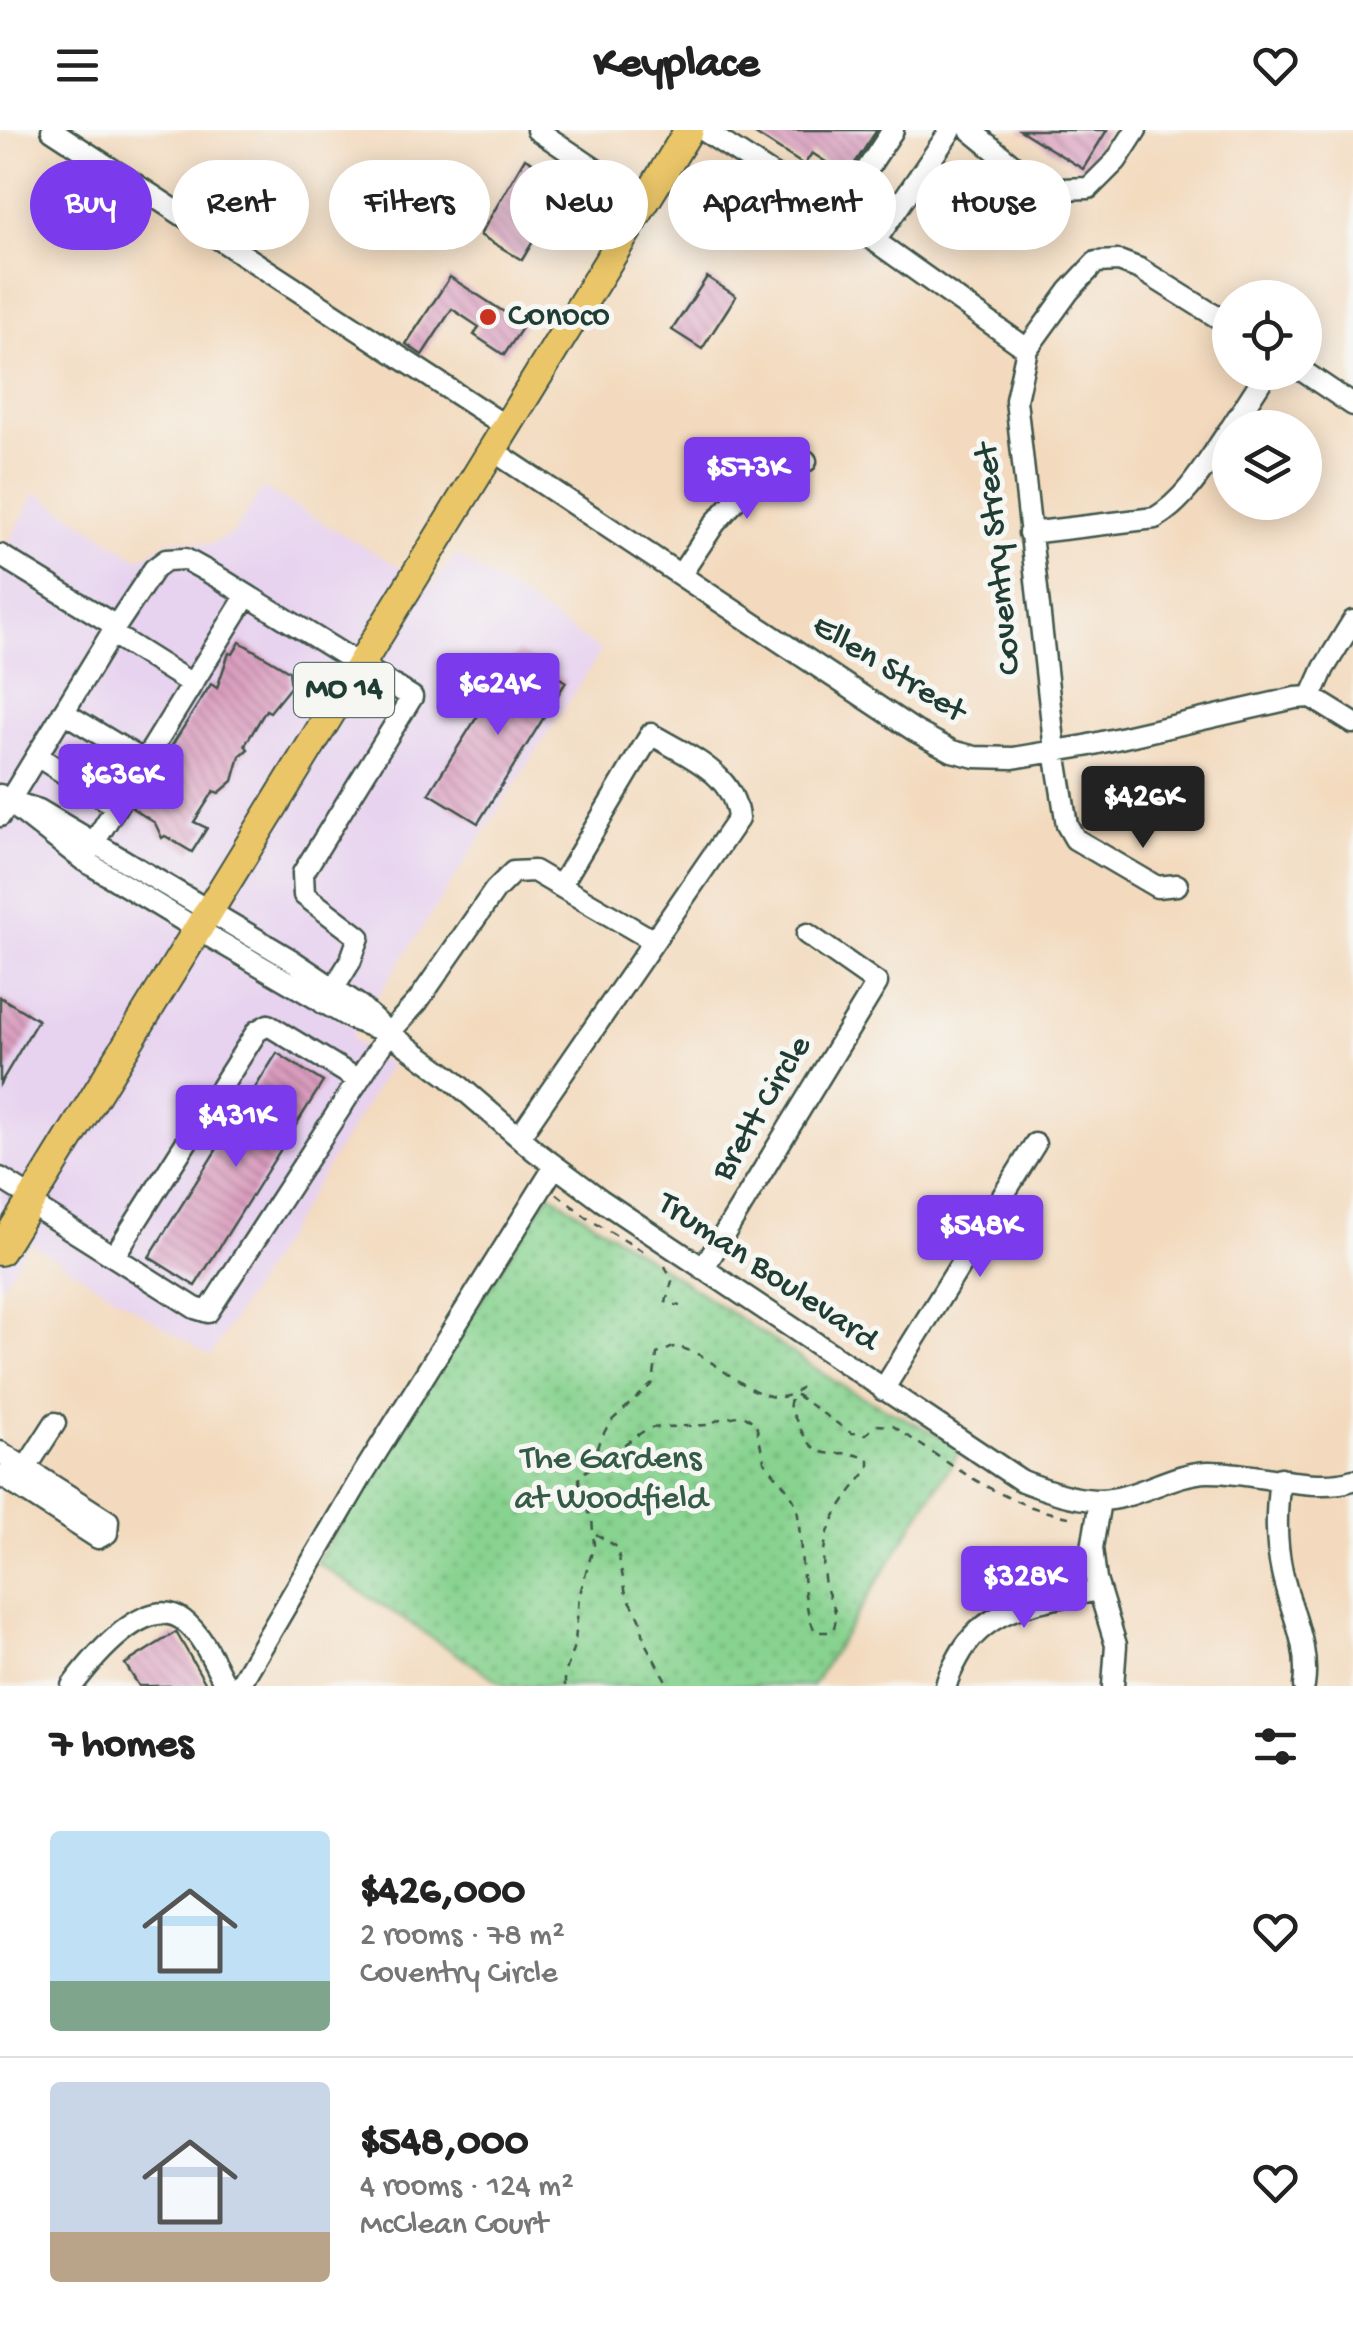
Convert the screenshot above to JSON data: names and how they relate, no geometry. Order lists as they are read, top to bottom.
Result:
{
  "streets": {
    "main road": ["MO 14"],
    "street": [
      "Coventry Street",
      "Ellen Street",
      "Brett Circle",
      "Truman Boulevard"
    ]
  },
  "crossings": [
    ["Coventry Street", "Ellen Street"],
    ["Ellen Street", "MO 14"],
    ["MO 14", "Truman Boulevard"],
    ["Brett Circle", "Truman Boulevard"]
  ],
  "parks": ["The Gardens at Woodfield"],
  "places": ["Conoco"],
  "page": {
    "header": "Keyplace",
    "chip": [
      "Buy",
      "Rent",
      "Filters",
      "New",
      "Apartment",
      "House"
    ],
    "price": [
      "$573K",
      "$624K",
      "$636K",
      "$426K",
      "$431K",
      "$548K",
      "$328K"
    ],
    "heading": "7 homes",
    "list": [
      {
        "name": "$426,000",
        "note": "2 rooms · 78 m² · Coventry Circle"
      },
      {
        "name": "$548,000",
        "note": "4 rooms · 124 m² · McClean Court"
      }
    ]
  }
}
